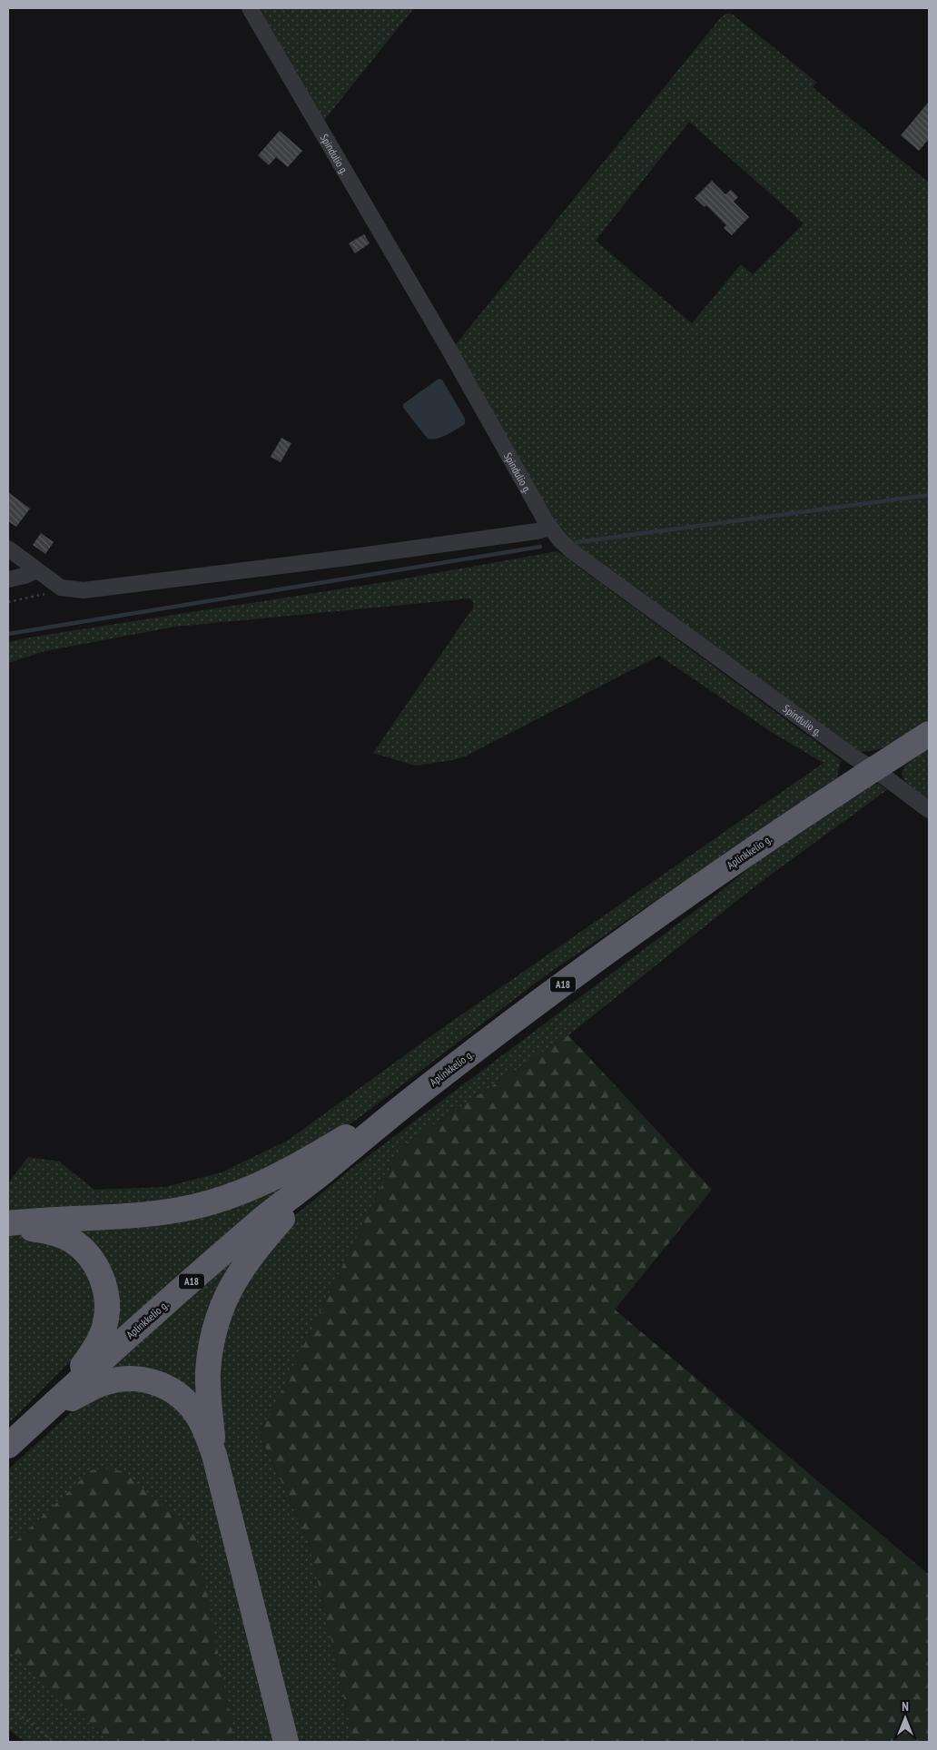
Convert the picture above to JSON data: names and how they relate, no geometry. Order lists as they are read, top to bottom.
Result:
{
  "streets": {
    "highway": ["Aplinkkelio g.", "A18"],
    "street": ["Spindulio g."]
  },
  "crossings": [
    ["Spindulio g.", "Aplinkkelio g."]
  ],
  "north": "top"
}
